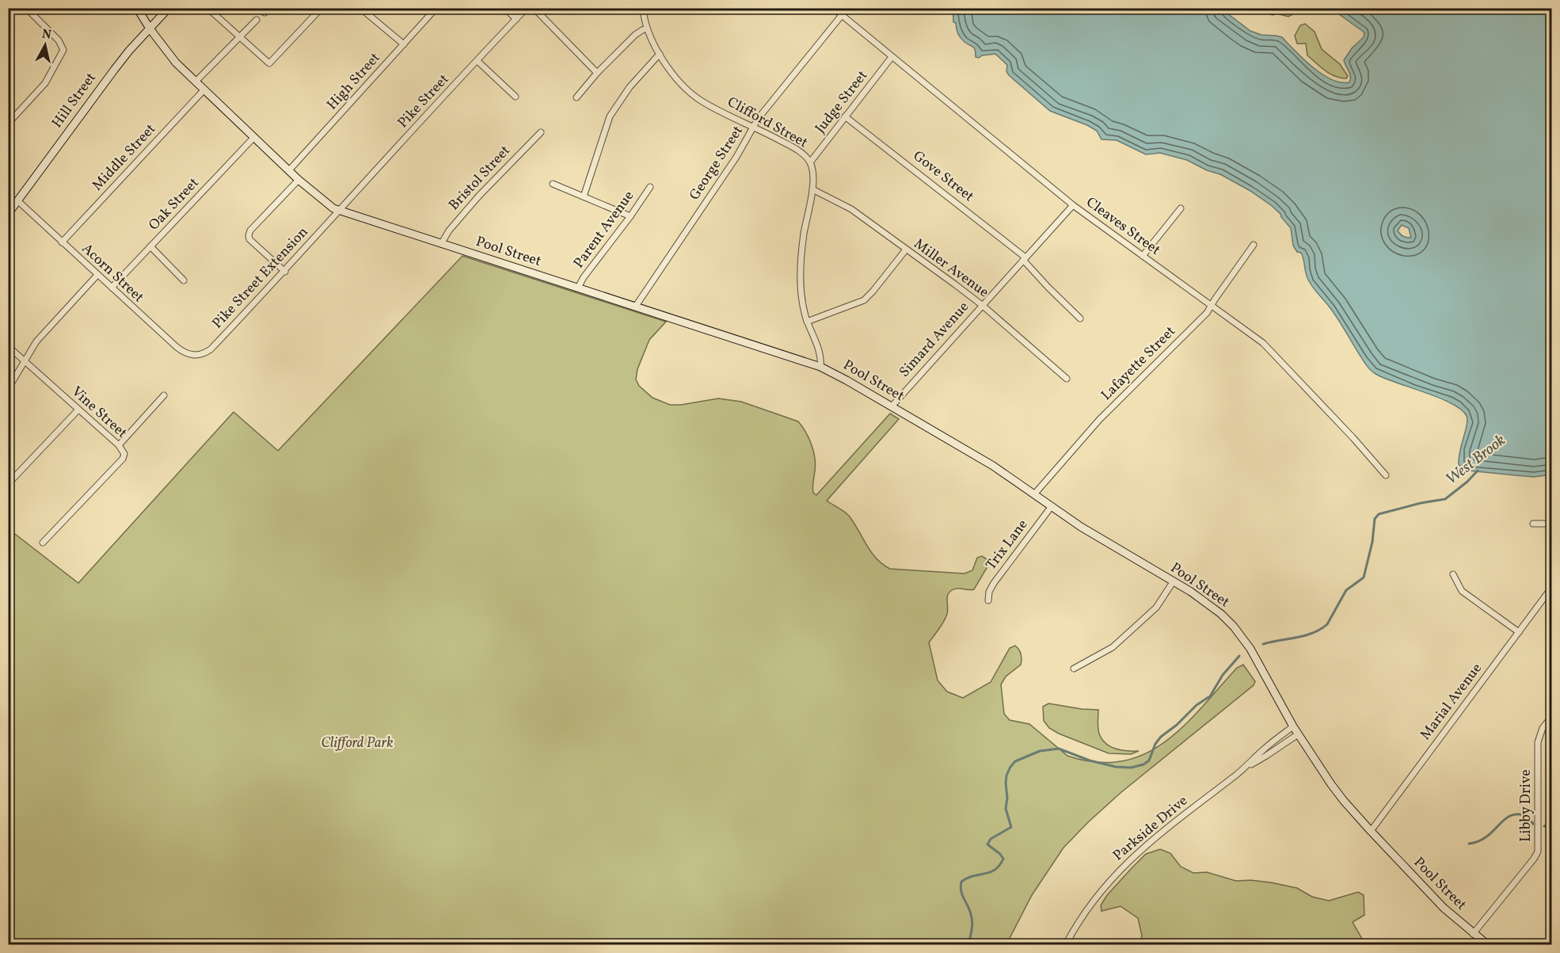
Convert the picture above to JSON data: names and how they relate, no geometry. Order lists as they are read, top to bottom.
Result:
{
  "streets": {
    "main road": ["Hill Street", "Pool Street"],
    "street": [
      "High Street",
      "Pike Street",
      "Judge Street",
      "Clifford Street",
      "Middle Street",
      "George Street",
      "Gove Street",
      "Bristol Street",
      "Oak Street",
      "Cleaves Street",
      "Parent Avenue",
      "Miller Avenue",
      "Acorn Street",
      "Pike Street Extension",
      "Simard Avenue",
      "Lafayette Street",
      "Vine Street",
      "Trix Lane",
      "Marial Avenue",
      "Libby Drive",
      "Parkside Drive"
    ]
  },
  "crossings": [
    ["High Street", "Pool Street"],
    ["Hill Street", "Pool Street"],
    ["Hill Street", "Acorn Street"],
    ["Pike Street", "Pool Street"],
    ["Pike Street", "Pike Street Extension"],
    ["Judge Street", "Clifford Street"],
    ["Judge Street", "Gove Street"],
    ["Judge Street", "Cleaves Street"],
    ["Clifford Street", "George Street"],
    ["Clifford Street", "Pool Street"],
    ["Clifford Street", "Miller Avenue"],
    ["Middle Street", "Pool Street"],
    ["Middle Street", "Acorn Street"],
    ["George Street", "Cleaves Street"],
    ["George Street", "Pool Street"],
    ["Gove Street", "Simard Avenue"],
    ["Bristol Street", "Pool Street"],
    ["Oak Street", "Pool Street"],
    ["Oak Street", "Acorn Street"],
    ["Cleaves Street", "Simard Avenue"],
    ["Cleaves Street", "Lafayette Street"],
    ["Parent Avenue", "Pool Street"],
    ["Pool Street", "Pike Street Extension"],
    ["Pool Street", "Simard Avenue"],
    ["Pool Street", "Lafayette Street"],
    ["Pool Street", "Trix Lane"],
    ["Pool Street", "Marial Avenue"],
    ["Pool Street", "Libby Drive"],
    ["Pool Street", "Parkside Drive"],
    ["Miller Avenue", "Simard Avenue"],
    ["Acorn Street", "Pike Street Extension"]
  ],
  "water": ["West Brook"],
  "parks": ["Clifford Park"],
  "north": "top"
}
